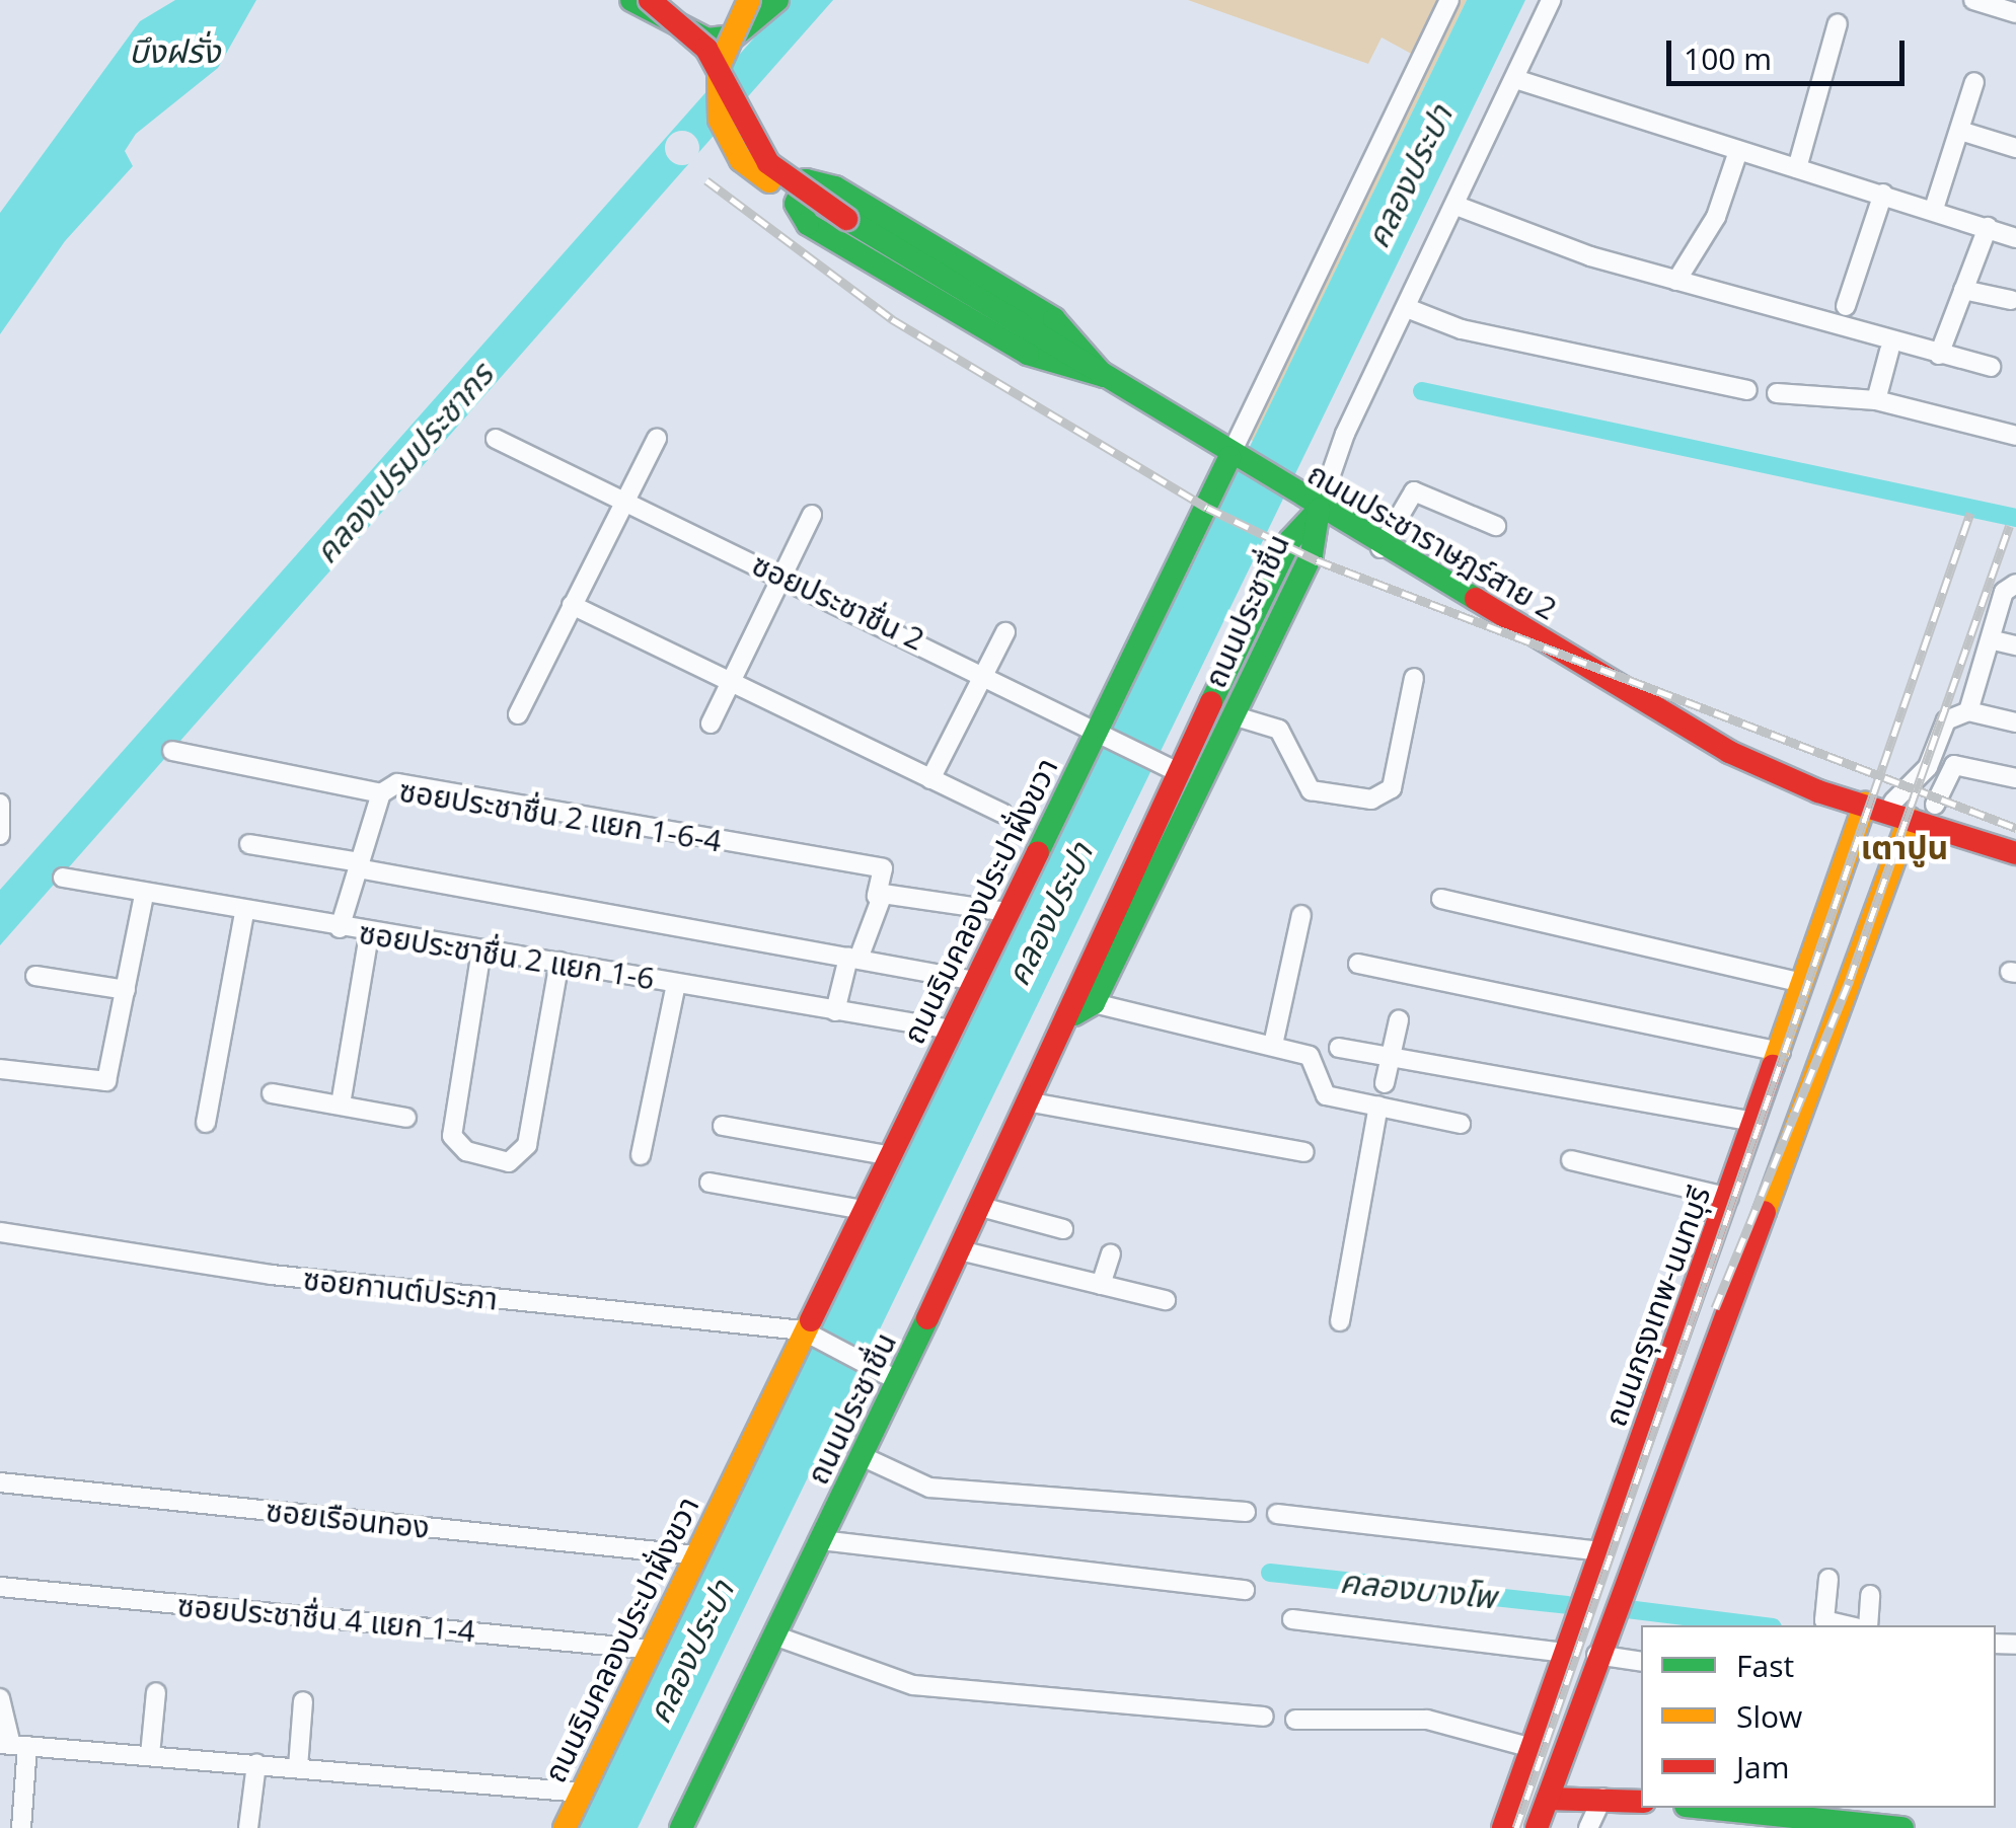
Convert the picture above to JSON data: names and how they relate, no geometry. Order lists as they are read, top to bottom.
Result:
{
  "streets": {
    "main road": [
      "ถนนประชาราษฎร์สาย 2",
      "ถนนประชาชื่น",
      "ถนนริมคลองประปาฝั่งขวา",
      "ถนนกรุงเทพ-นนทบุรี"
    ],
    "street": [
      "ซอยประชาชื่น 2",
      "ซอยประชาชื่น 2 แยก 1-6-4",
      "ซอยประชาชื่น 2 แยก 1-6",
      "ซอยกานต์ประภา",
      "ซอยเรือนทอง",
      "ซอยประชาชื่น 4 แยก 1-4"
    ]
  },
  "crossings": [
    ["ถนนประชาราษฎร์สาย 2", "ถนนประชาชื่น"],
    ["ถนนประชาราษฎร์สาย 2", "ถนนริมคลองประปาฝั่งขวา"],
    ["ถนนประชาราษฎร์สาย 2", "ถนนกรุงเทพ-นนทบุรี"],
    ["ซอยประชาชื่น 2", "ถนนประชาชื่น"],
    ["ซอยประชาชื่น 2", "ถนนริมคลองประปาฝั่งขวา"],
    ["ถนนประชาชื่น", "ซอยกานต์ประภา"],
    ["ซอยประชาชื่น 2 แยก 1-6-4", "ซอยประชาชื่น 2 แยก 1-6"],
    ["ถนนริมคลองประปาฝั่งขวา", "ซอยประชาชื่น 2 แยก 1-6"],
    ["ถนนริมคลองประปาฝั่งขวา", "ซอยกานต์ประภา"],
    ["ถนนริมคลองประปาฝั่งขวา", "ซอยเรือนทอง"],
    ["ถนนริมคลองประปาฝั่งขวา", "ซอยประชาชื่น 4 แยก 1-4"]
  ],
  "districts": ["เตาปูน"],
  "water": [
    "บึงฝรั่ง",
    "คลองประปา",
    "คลองเปรมประชากร",
    "คลองบางโพ"
  ],
  "legend": ["Fast", "Slow", "Jam"],
  "scale_bar": "100 m"
}
